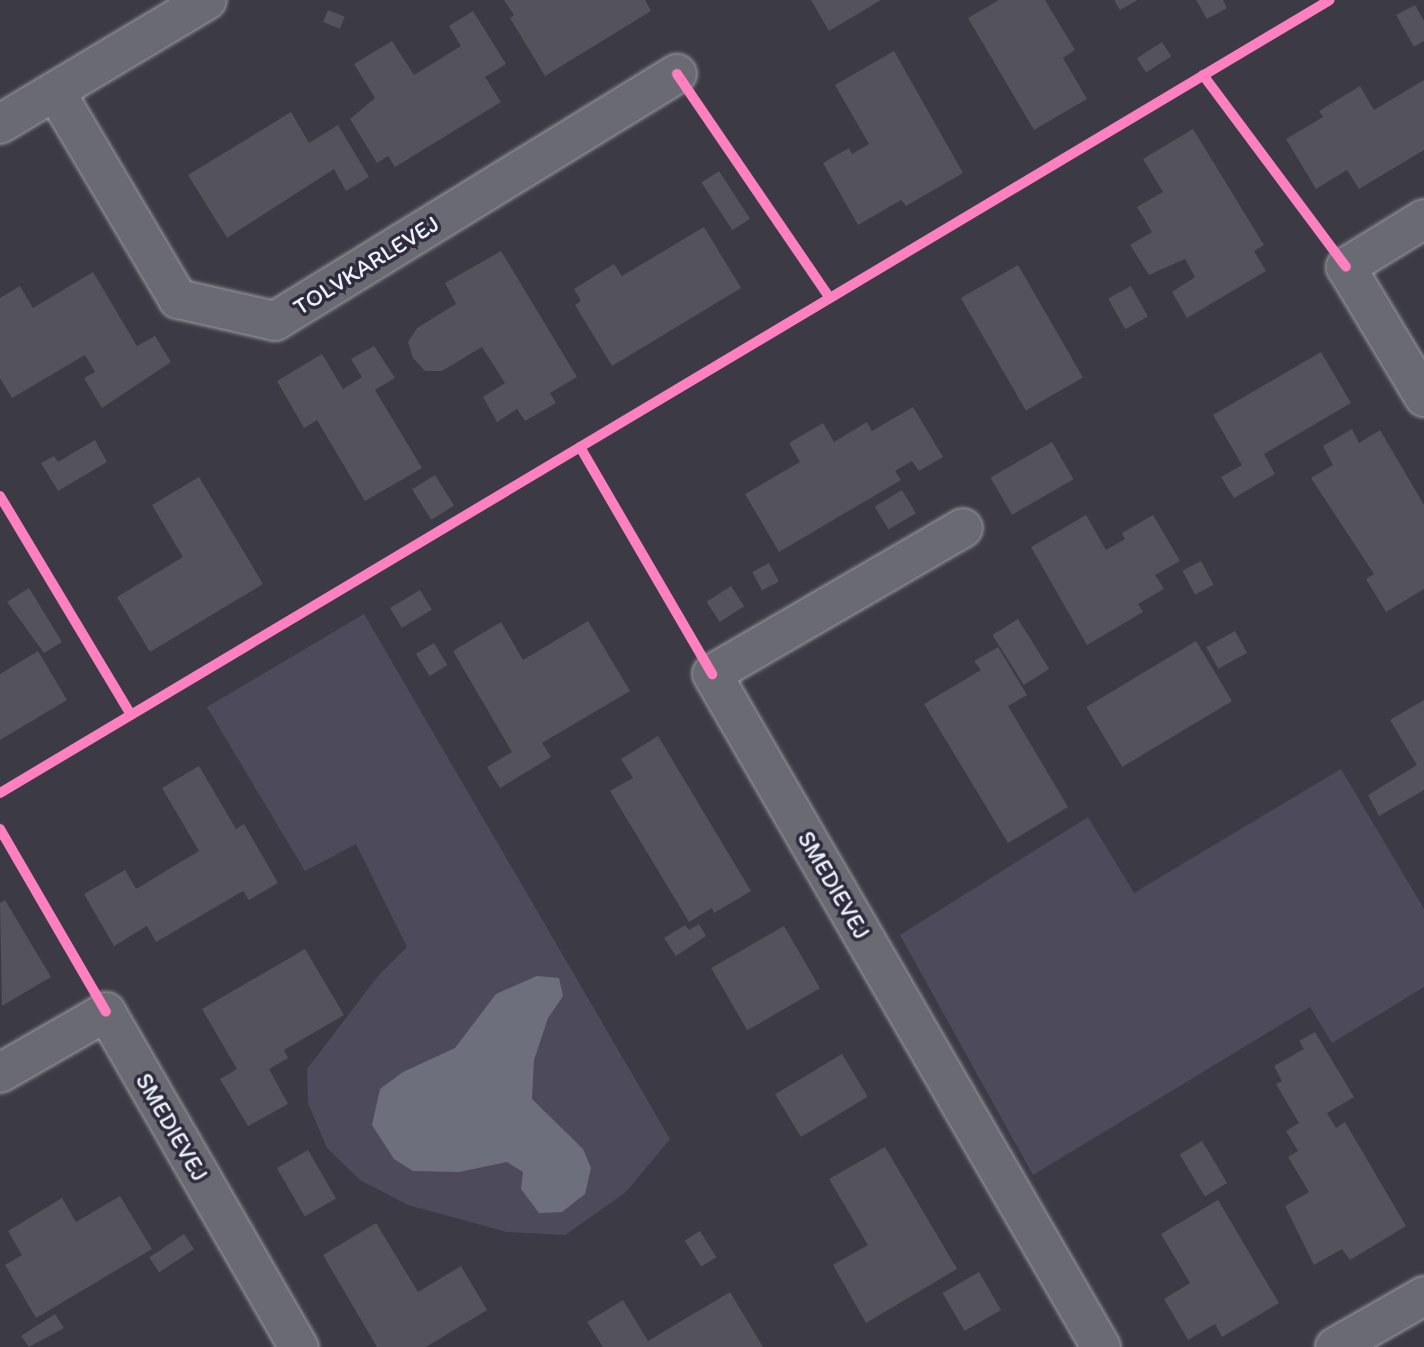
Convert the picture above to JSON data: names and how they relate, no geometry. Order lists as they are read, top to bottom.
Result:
{
  "streets": {
    "street": ["TOLVKARLEVEJ", "SMEDIEVEJ"]
  }
}
